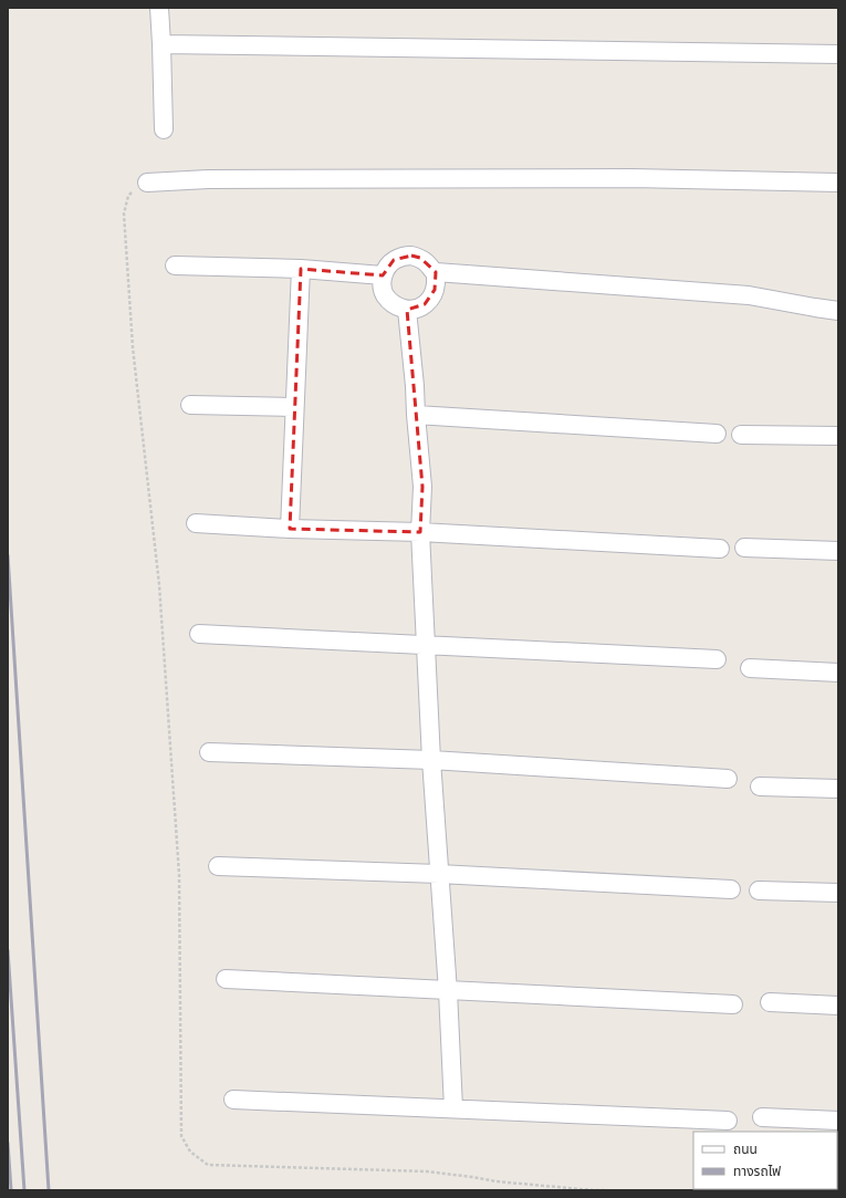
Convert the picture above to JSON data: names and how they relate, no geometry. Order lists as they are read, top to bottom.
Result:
{
  "legend": ["ถนน", "ทางรถไฟ"]
}
